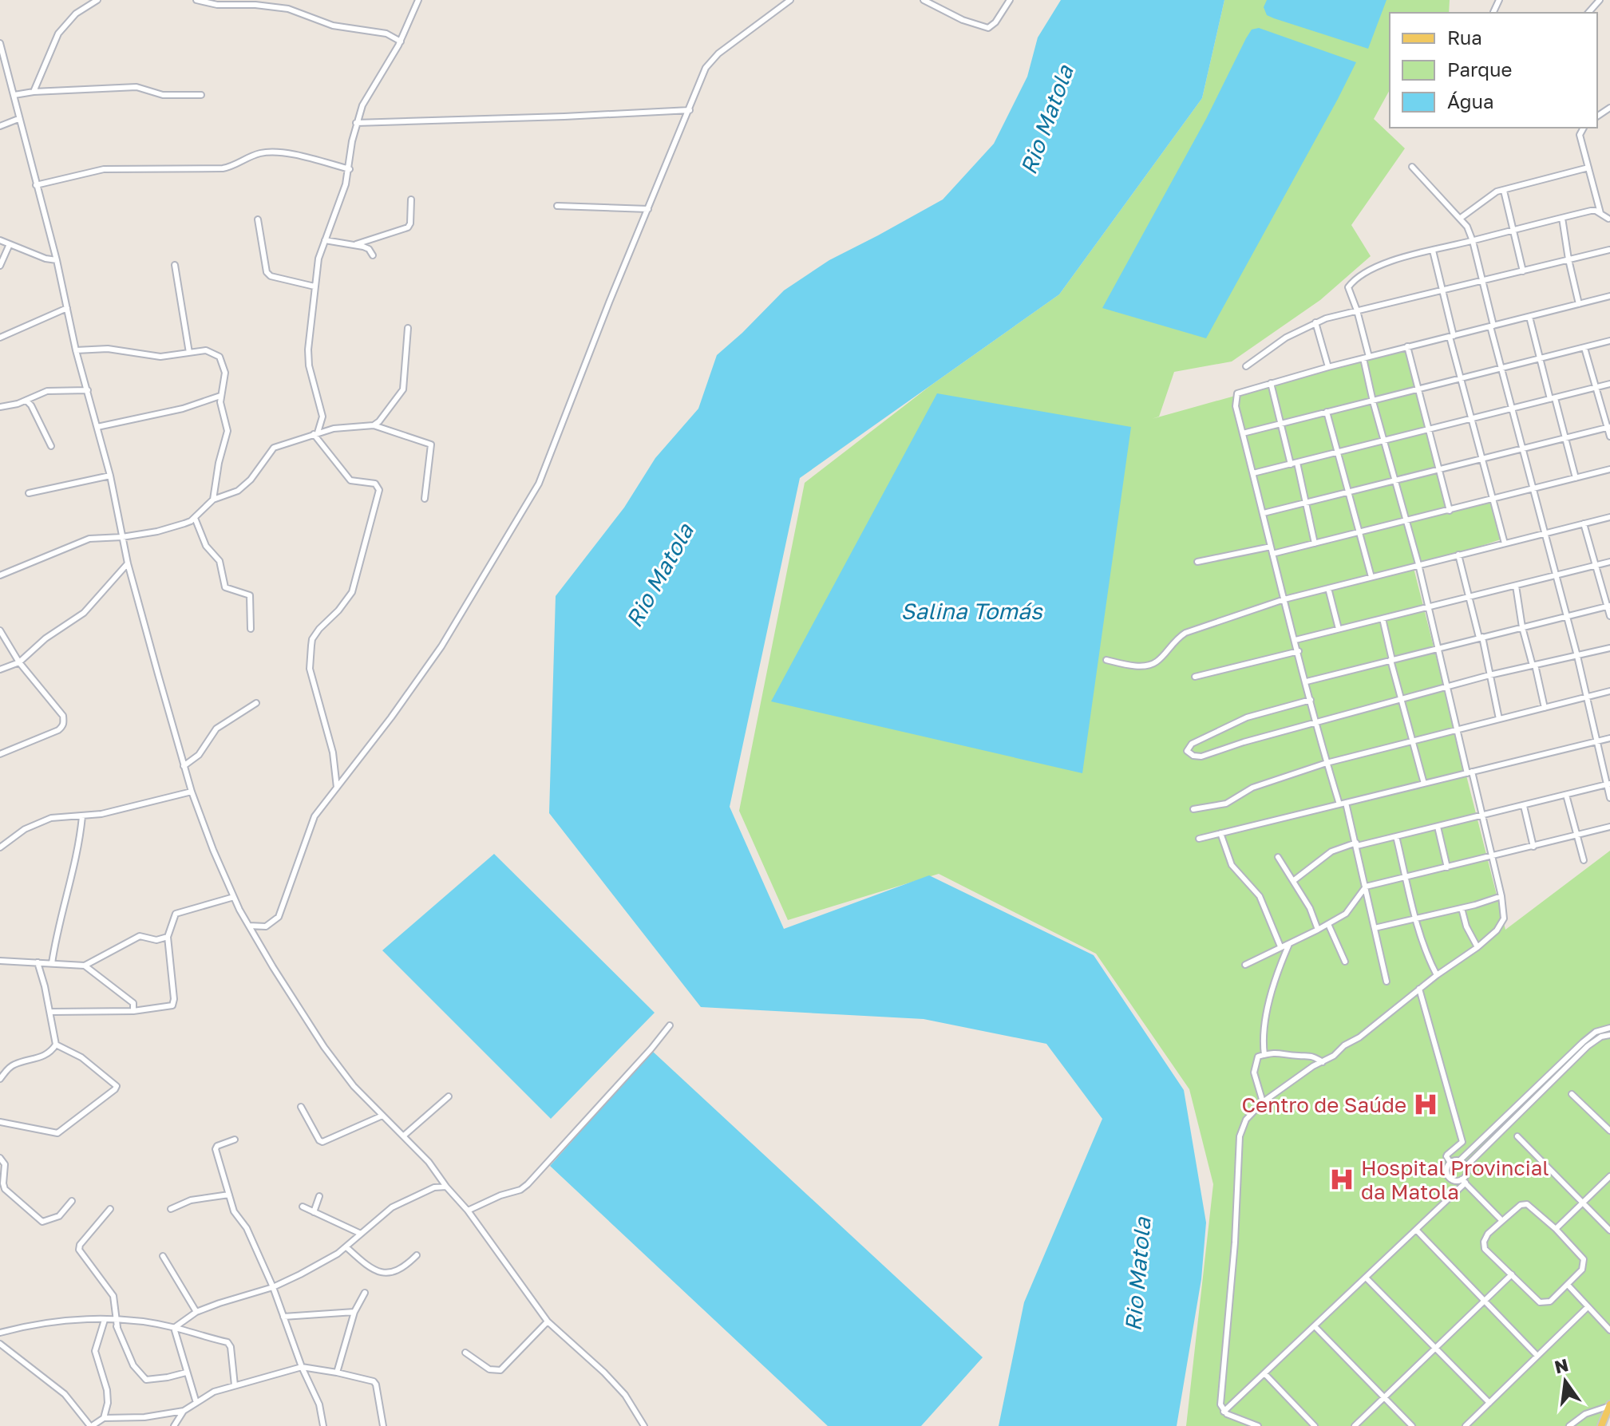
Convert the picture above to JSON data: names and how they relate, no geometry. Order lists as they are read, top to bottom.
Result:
{
  "water": ["Rio Matola", "Salina Tomás"],
  "places": {
    "hospital": ["Centro de Saúde", "Hospital Provincial da Matola"]
  },
  "legend": ["Rua", "Parque", "Água"],
  "north": "top"
}
